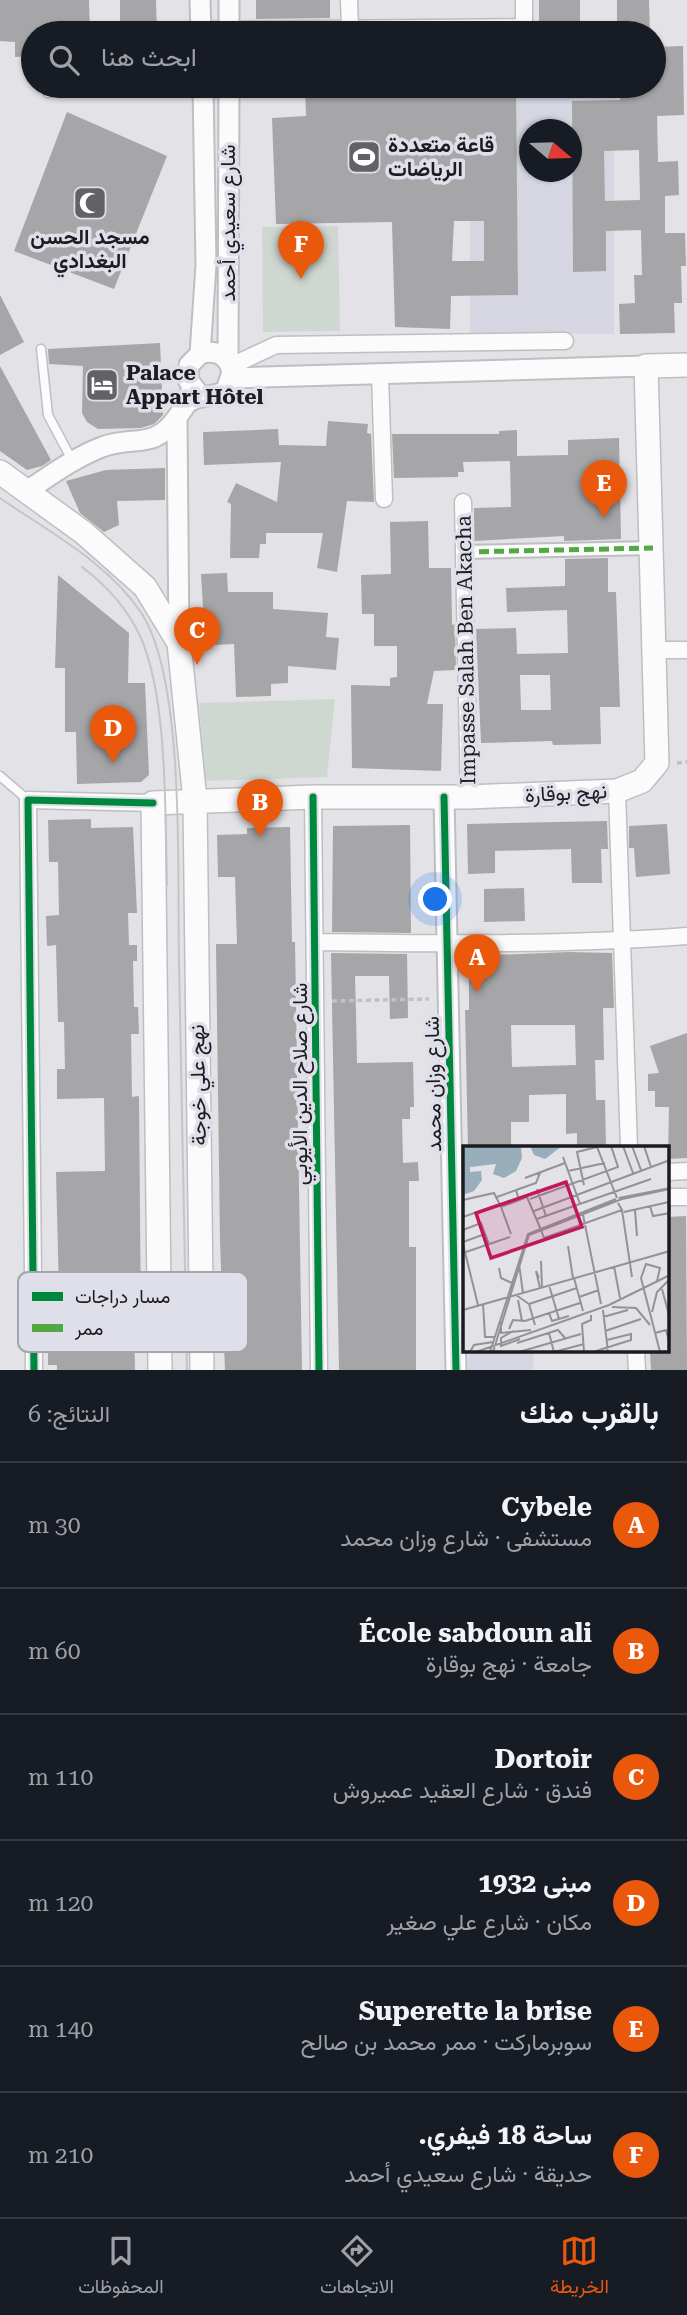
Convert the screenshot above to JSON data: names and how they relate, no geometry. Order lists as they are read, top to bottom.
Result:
{
  "streets": {
    "main road": ["نهج بوقارة", "نهج علي خوجة"],
    "street": [
      "شارع سعيدي أحمد",
      "Impasse Salah Ben Akacha",
      "شارع صلاح الدين الأيوبي",
      "شارع وزان محمد"
    ]
  },
  "crossings": [
    ["Impasse Salah Ben Akacha", "نهج بوقارة"],
    ["نهج بوقارة", "شارع صلاح الدين الأيوبي"],
    ["نهج بوقارة", "شارع وزان محمد"],
    ["نهج بوقارة", "نهج علي خوجة"]
  ],
  "places": {
    "sports": ["قاعة متعددة الرياضات"],
    "mosque": ["مسجد الحسن البغدادي"],
    "hotel": ["Palace Appart Hôtel"]
  },
  "legend": ["مسار دراجات", "ممر"],
  "north": "right",
  "page": {
    "search": "ابحث هنا",
    "pins": [
      "F",
      "E",
      "C",
      "D",
      "B",
      "A"
    ],
    "heading": ["بالقرب منك", "النتائج: 6"],
    "list": [
      {
        "mark": "A",
        "name": "Cybele",
        "note": "مستشفى · شارع وزان محمد",
        "value": "30 m"
      },
      {
        "mark": "B",
        "name": "École sabdoun ali",
        "note": "جامعة · نهج بوقارة",
        "value": "60 m"
      },
      {
        "mark": "C",
        "name": "Dortoir",
        "note": "فندق · شارع العقيد عميروش",
        "value": "110 m"
      },
      {
        "mark": "D",
        "name": "مبنى 1932",
        "note": "مكان · شارع علي صغير",
        "value": "120 m"
      },
      {
        "mark": "E",
        "name": "Superette la brise",
        "note": "سوبرماركت · ممر محمد بن صالح",
        "value": "140 m"
      },
      {
        "mark": "F",
        "name": "ساحة 18 فيفري.",
        "note": "حديقة · شارع سعيدي أحمد",
        "value": "210 m"
      }
    ],
    "nav": ["الخريطة", "الاتجاهات", "المحفوظات"]
  }
}
